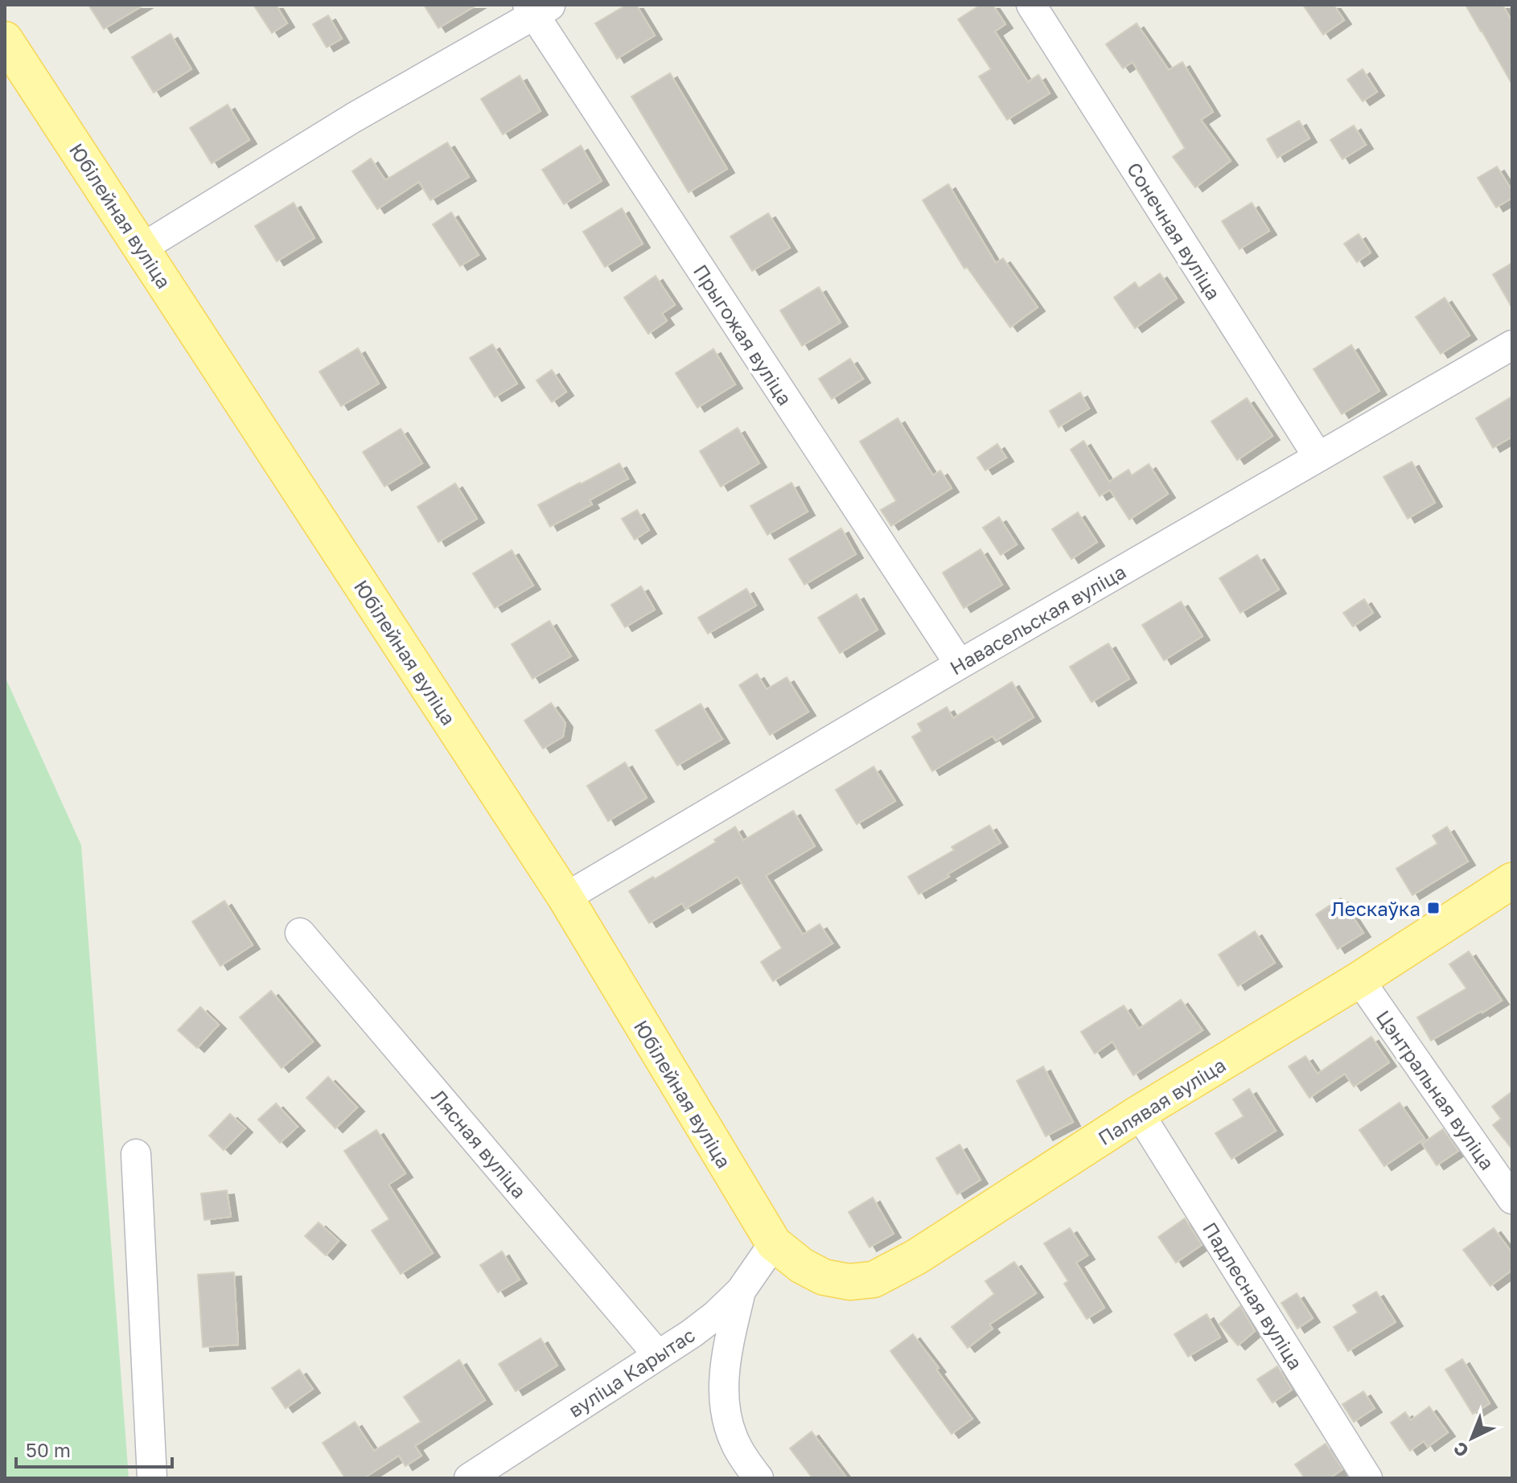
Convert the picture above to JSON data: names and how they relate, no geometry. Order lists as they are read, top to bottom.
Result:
{
  "streets": {
    "main road": ["Юбілейная вуліца", "Палявая вуліца"],
    "street": [
      "Сонечная вуліца",
      "Прыгожая вуліца",
      "Навасельская вуліца",
      "Цэнтральная вуліца",
      "Лясная вуліца",
      "Падлесная вуліца",
      "вуліца Карытас"
    ]
  },
  "crossings": [
    ["Юбілейная вуліца", "Навасельская вуліца"],
    ["Юбілейная вуліца", "Палявая вуліца"],
    ["Юбілейная вуліца", "вуліца Карытас"],
    ["Сонечная вуліца", "Навасельская вуліца"],
    ["Прыгожая вуліца", "Навасельская вуліца"],
    ["Цэнтральная вуліца", "Палявая вуліца"],
    ["Палявая вуліца", "Падлесная вуліца"],
    ["Лясная вуліца", "вуліца Карытас"]
  ],
  "places": {
    "transit": ["Лескаўка"]
  },
  "scale_bar": "50 m",
  "north": "bottom left"
}
